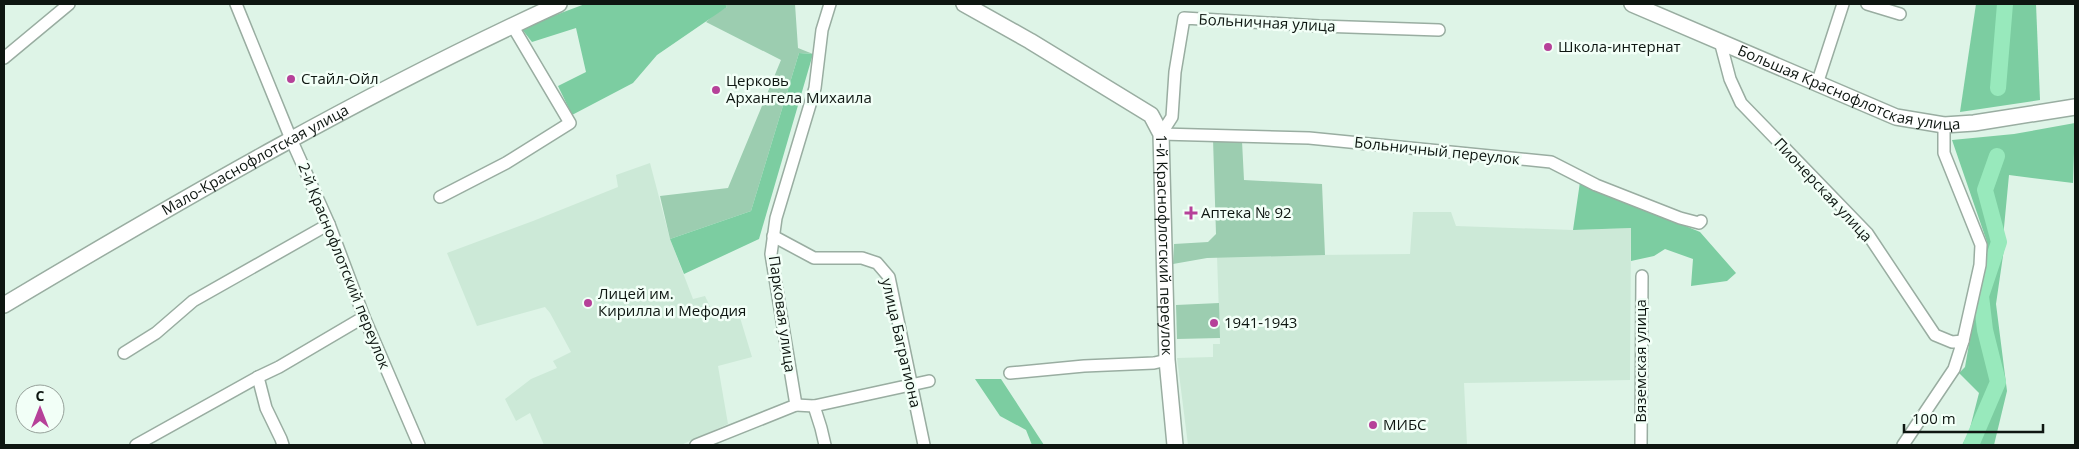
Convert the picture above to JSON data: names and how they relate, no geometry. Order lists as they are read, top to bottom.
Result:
{
  "streets": {
    "street": [
      "Больничная улица",
      "Большая Краснофлотская улица",
      "Больничный переулок",
      "Мало-Краснофлотская улица",
      "Пионерская улица",
      "1-й Краснофлотский переулок",
      "2-й Краснофлотский переулок",
      "Парковая улица",
      "улица Багратиона",
      "Вяземская улица"
    ]
  },
  "crossings": [
    ["Больничная улица", "Больничный переулок"],
    ["Больничная улица", "1-й Краснофлотский переулок"],
    ["Большая Краснофлотская улица", "Пионерская улица"],
    ["Больничный переулок", "1-й Краснофлотский переулок"],
    ["Мало-Краснофлотская улица", "2-й Краснофлотский переулок"],
    ["Парковая улица", "улица Багратиона"]
  ],
  "places": {
    "other": [
      "Школа-интернат",
      "Стайл-Ойл",
      "Церковь Архангела Михаила",
      "Лицей им. Кирилла и Мефодия",
      "1941-1943",
      "МИБС"
    ],
    "health": ["Аптека № 92"]
  },
  "scale_bar": "100 m",
  "north": "top"
}
